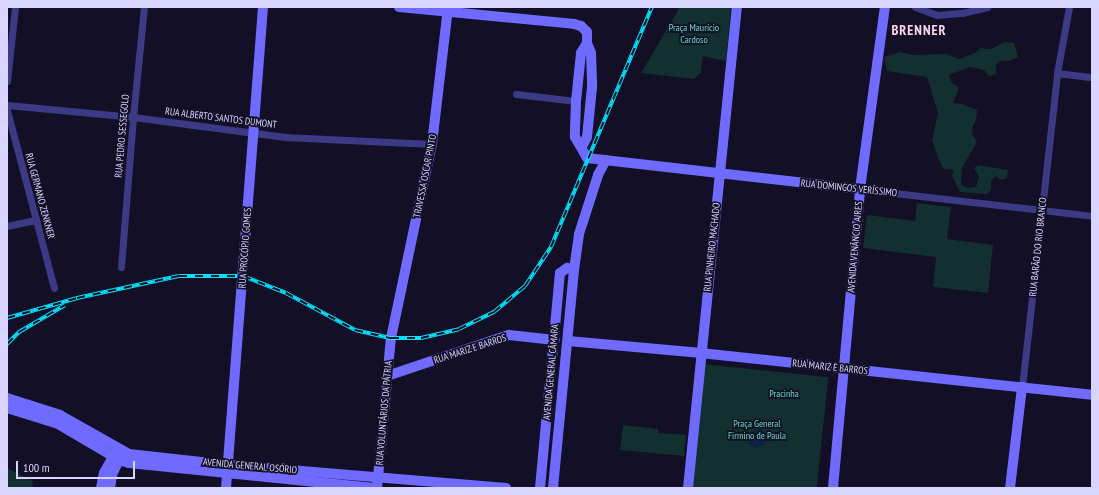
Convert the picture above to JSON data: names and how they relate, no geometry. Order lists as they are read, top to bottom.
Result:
{
  "streets": {
    "main road": [
      "TRAVESSA OSCAR PINTO",
      "RUA DOMINGOS VERÍSSIMO",
      "RUA PINHEIRO MACHADO",
      "AVENIDA VENÂNCIO AIRES",
      "RUA BARÃO DO RIO BRANCO",
      "RUA PROCÓPIO GOMES",
      "RUA MARIZ E BARROS",
      "AVENIDA GENERAL CÂMARA",
      "RUA VOLUNTÁRIOS DA PÁTRIA",
      "AVENIDA GENERAL OSÓRIO"
    ],
    "street": ["RUA ALBERTO SANTOS DUMONT", "RUA PEDRO SESSEGOLO", "RUA GERMANO ZENKNER"]
  },
  "crossings": [
    ["RUA ALBERTO SANTOS DUMONT", "RUA PEDRO SESSEGOLO"],
    ["RUA ALBERTO SANTOS DUMONT", "TRAVESSA OSCAR PINTO"],
    ["RUA ALBERTO SANTOS DUMONT", "RUA PROCÓPIO GOMES"],
    ["TRAVESSA OSCAR PINTO", "RUA VOLUNTÁRIOS DA PÁTRIA"],
    ["RUA DOMINGOS VERÍSSIMO", "RUA PINHEIRO MACHADO"],
    ["RUA DOMINGOS VERÍSSIMO", "AVENIDA VENÂNCIO AIRES"],
    ["RUA DOMINGOS VERÍSSIMO", "RUA BARÃO DO RIO BRANCO"],
    ["RUA DOMINGOS VERÍSSIMO", "AVENIDA GENERAL CÂMARA"],
    ["RUA PINHEIRO MACHADO", "RUA MARIZ E BARROS"],
    ["AVENIDA VENÂNCIO AIRES", "RUA MARIZ E BARROS"],
    ["RUA BARÃO DO RIO BRANCO", "RUA MARIZ E BARROS"],
    ["RUA PROCÓPIO GOMES", "AVENIDA GENERAL OSÓRIO"],
    ["RUA MARIZ E BARROS", "AVENIDA GENERAL CÂMARA"],
    ["RUA MARIZ E BARROS", "RUA VOLUNTÁRIOS DA PÁTRIA"],
    ["RUA VOLUNTÁRIOS DA PÁTRIA", "AVENIDA GENERAL OSÓRIO"]
  ],
  "districts": ["BRENNER"],
  "parks": ["Praça Maurício Cardoso", "Pracinha", "Praça General Firmino de Paula"],
  "scale_bar": "100 m"
}
